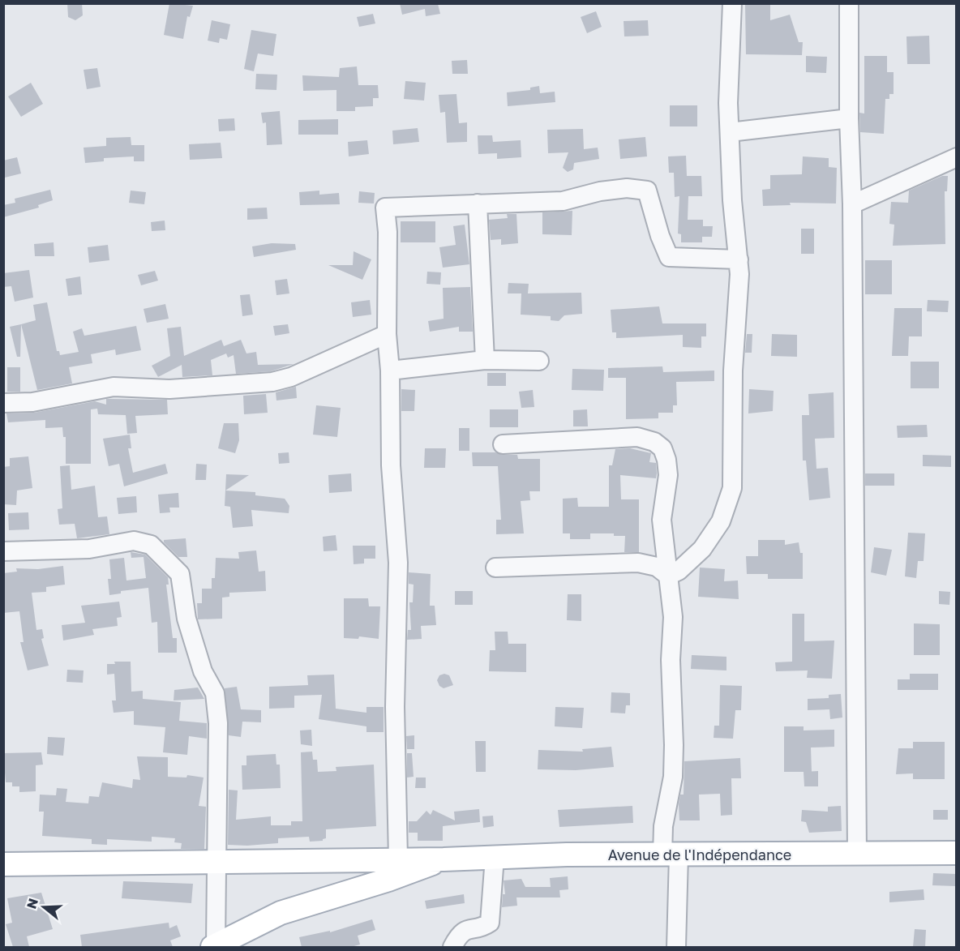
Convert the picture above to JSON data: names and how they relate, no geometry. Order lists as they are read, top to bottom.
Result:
{
  "streets": {
    "main road": ["Avenue de l'Indépendance"]
  },
  "north": "left"
}
